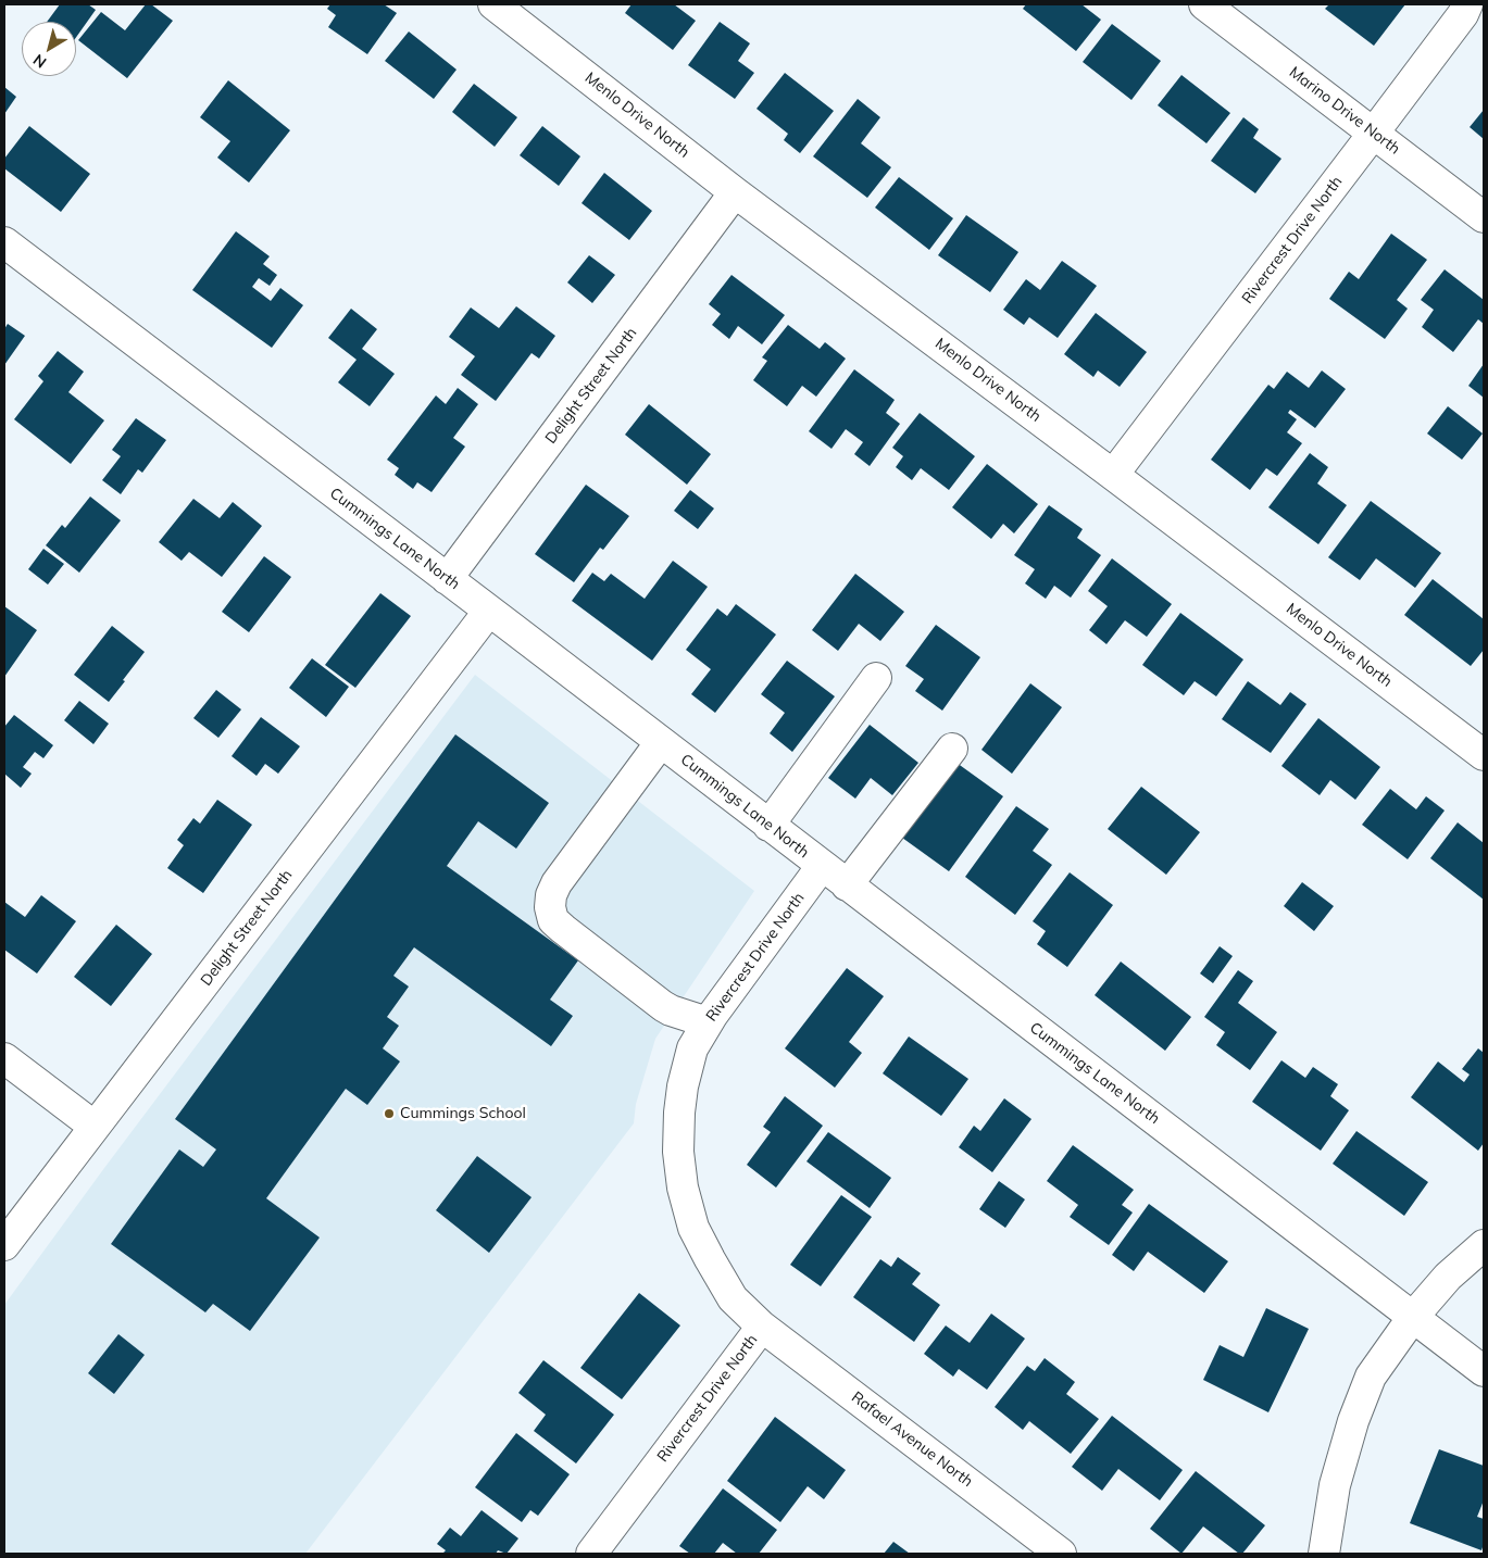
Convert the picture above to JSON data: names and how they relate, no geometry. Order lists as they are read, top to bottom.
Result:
{
  "streets": {
    "street": [
      "Marino Drive North",
      "Menlo Drive North",
      "Rivercrest Drive North",
      "Delight Street North",
      "Cummings Lane North",
      "Rafael Avenue North"
    ]
  },
  "crossings": [
    ["Marino Drive North", "Rivercrest Drive North"],
    ["Menlo Drive North", "Rivercrest Drive North"],
    ["Menlo Drive North", "Delight Street North"],
    ["Rivercrest Drive North", "Cummings Lane North"],
    ["Rivercrest Drive North", "Rafael Avenue North"],
    ["Delight Street North", "Cummings Lane North"]
  ],
  "places": ["Cummings School"],
  "north": "bottom left"
}
